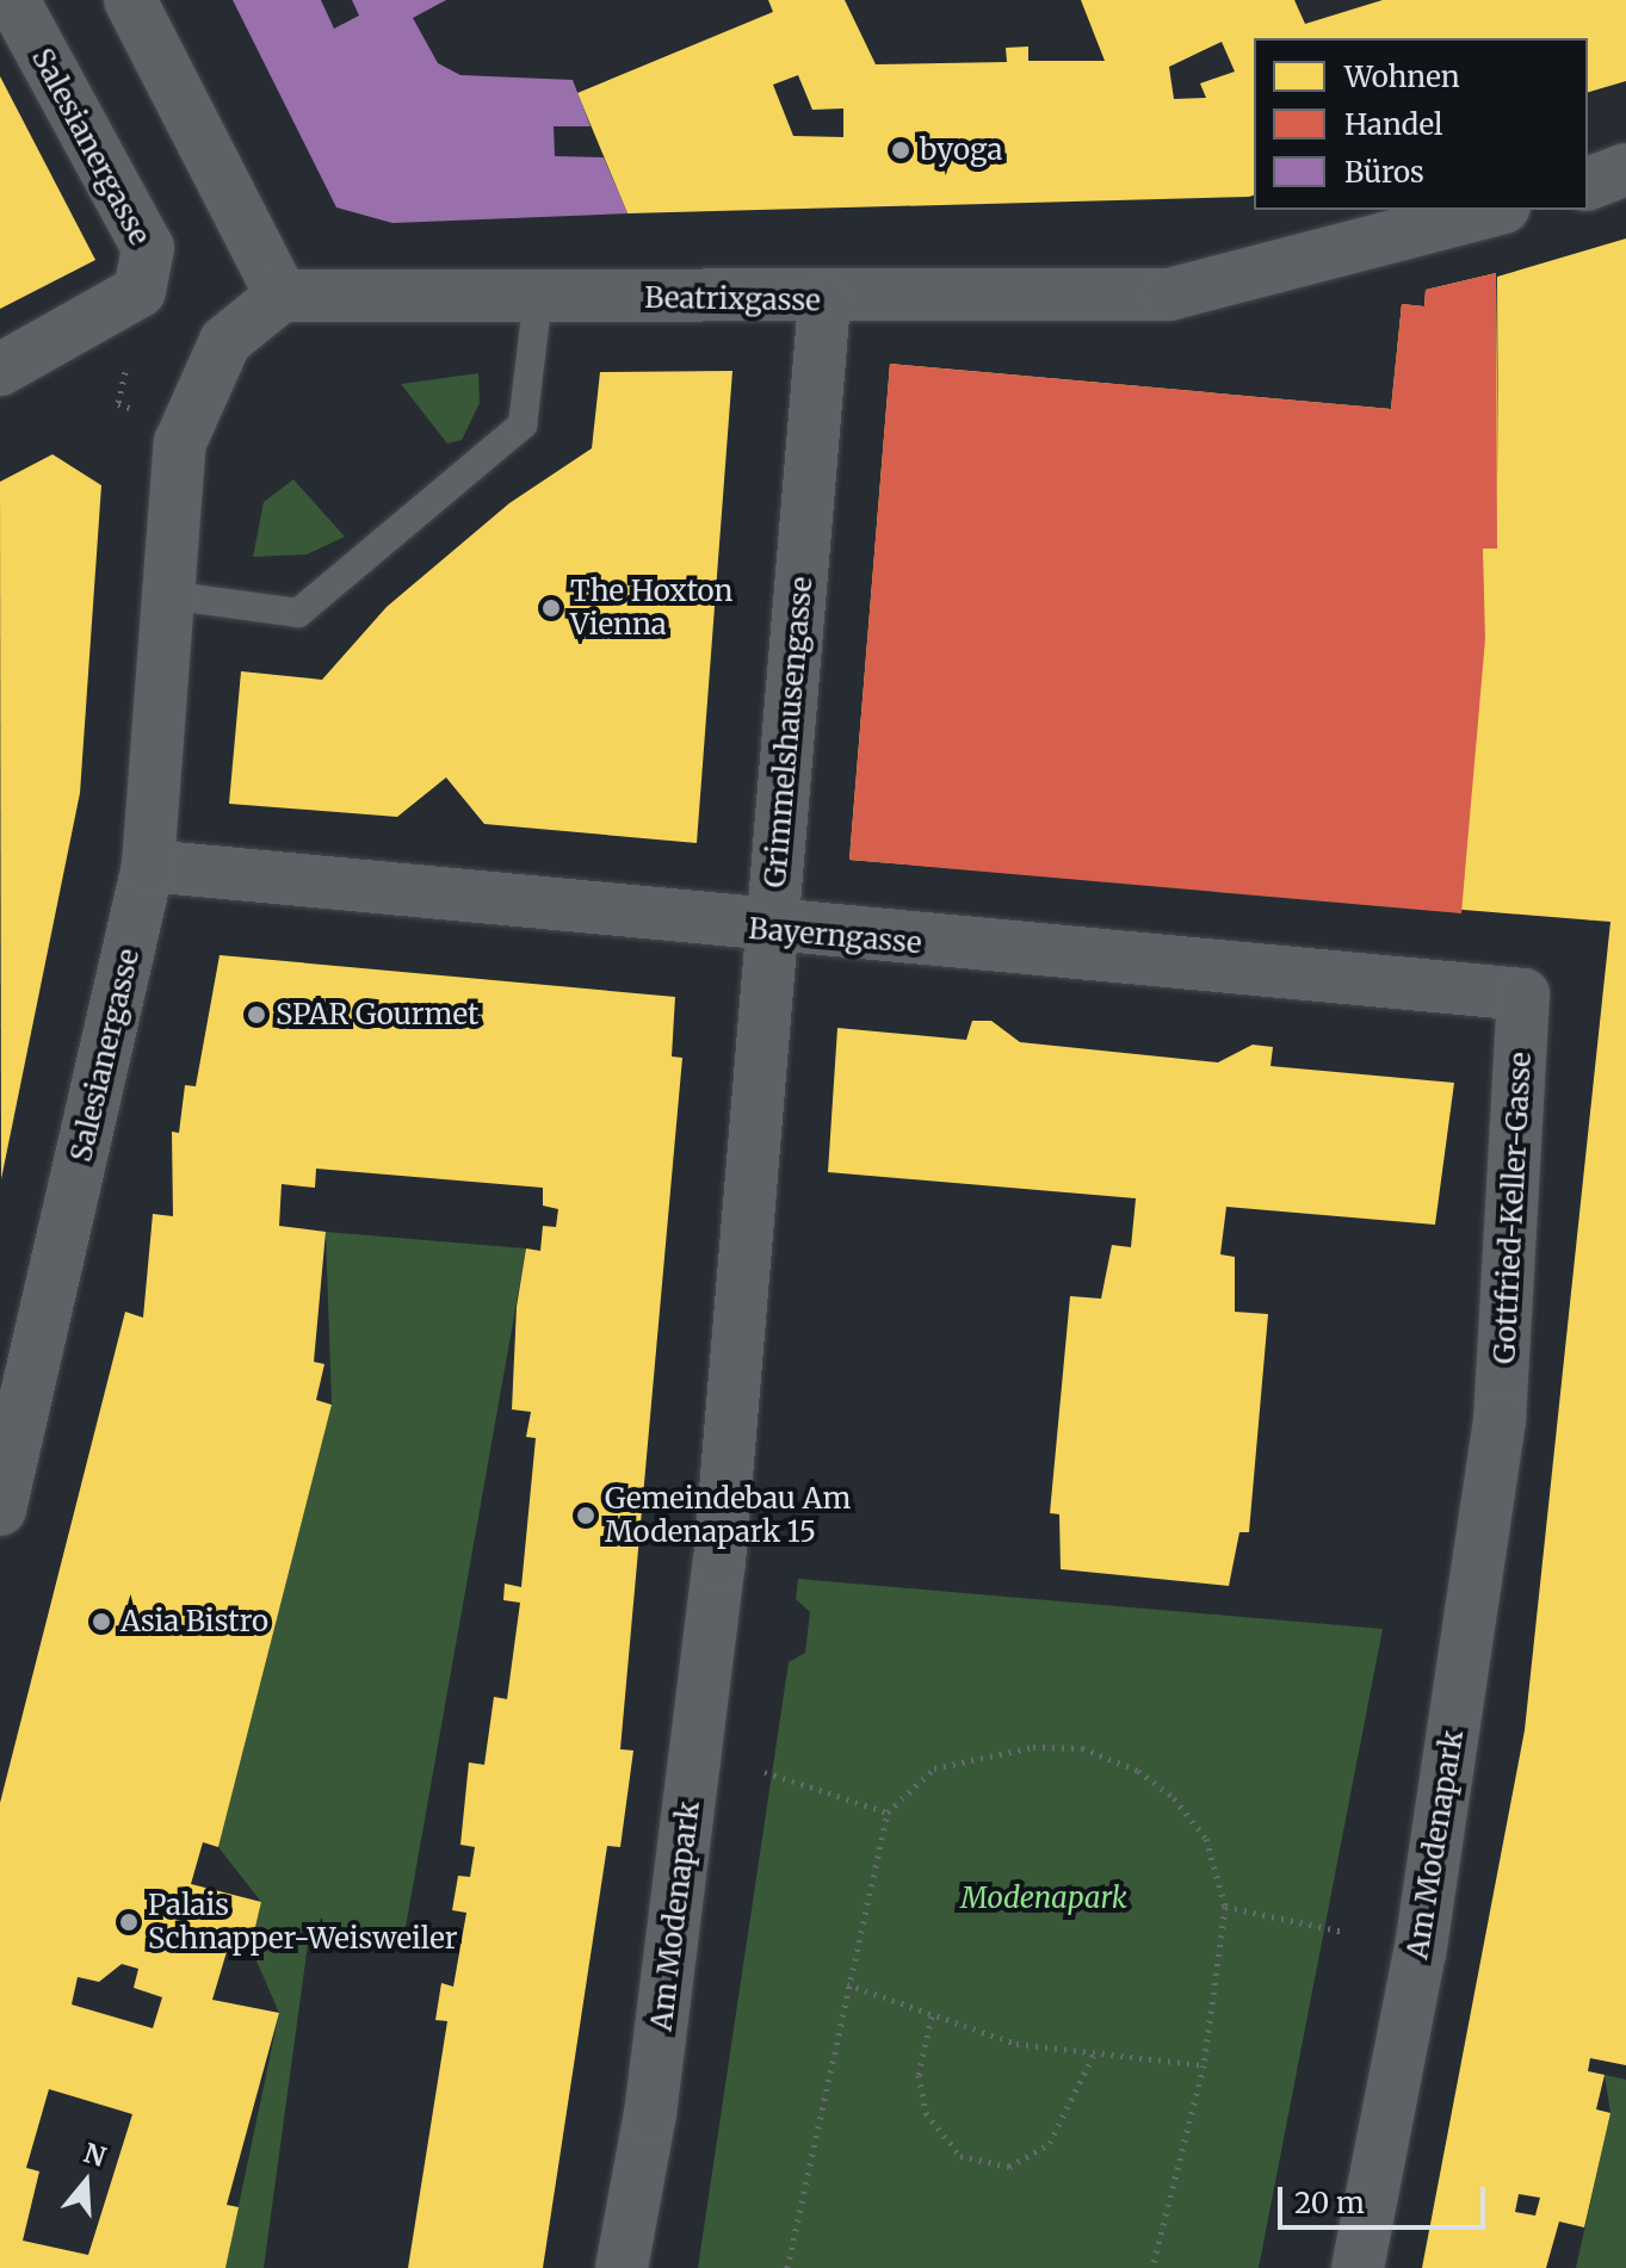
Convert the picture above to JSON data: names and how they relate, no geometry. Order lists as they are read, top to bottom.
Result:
{
  "streets": {
    "street": [
      "Salesianergasse",
      "Beatrixgasse",
      "Grimmelshausengasse",
      "Bayerngasse",
      "Gottfried-Keller-Gasse",
      "Am Modenapark"
    ]
  },
  "crossings": [
    ["Salesianergasse", "Beatrixgasse"],
    ["Salesianergasse", "Bayerngasse"],
    ["Beatrixgasse", "Grimmelshausengasse"],
    ["Grimmelshausengasse", "Bayerngasse"],
    ["Grimmelshausengasse", "Am Modenapark"],
    ["Bayerngasse", "Gottfried-Keller-Gasse"],
    ["Gottfried-Keller-Gasse", "Am Modenapark"]
  ],
  "parks": ["Modenapark"],
  "places": [
    "byoga",
    "The Hoxton Vienna",
    "SPAR Gourmet",
    "Gemeindebau Am Modenapark 15",
    "Asia Bistro",
    "Palais Schnapper-Weisweiler"
  ],
  "legend": ["Wohnen", "Handel", "Büros"],
  "scale_bar": "20 m",
  "north": "top"
}
